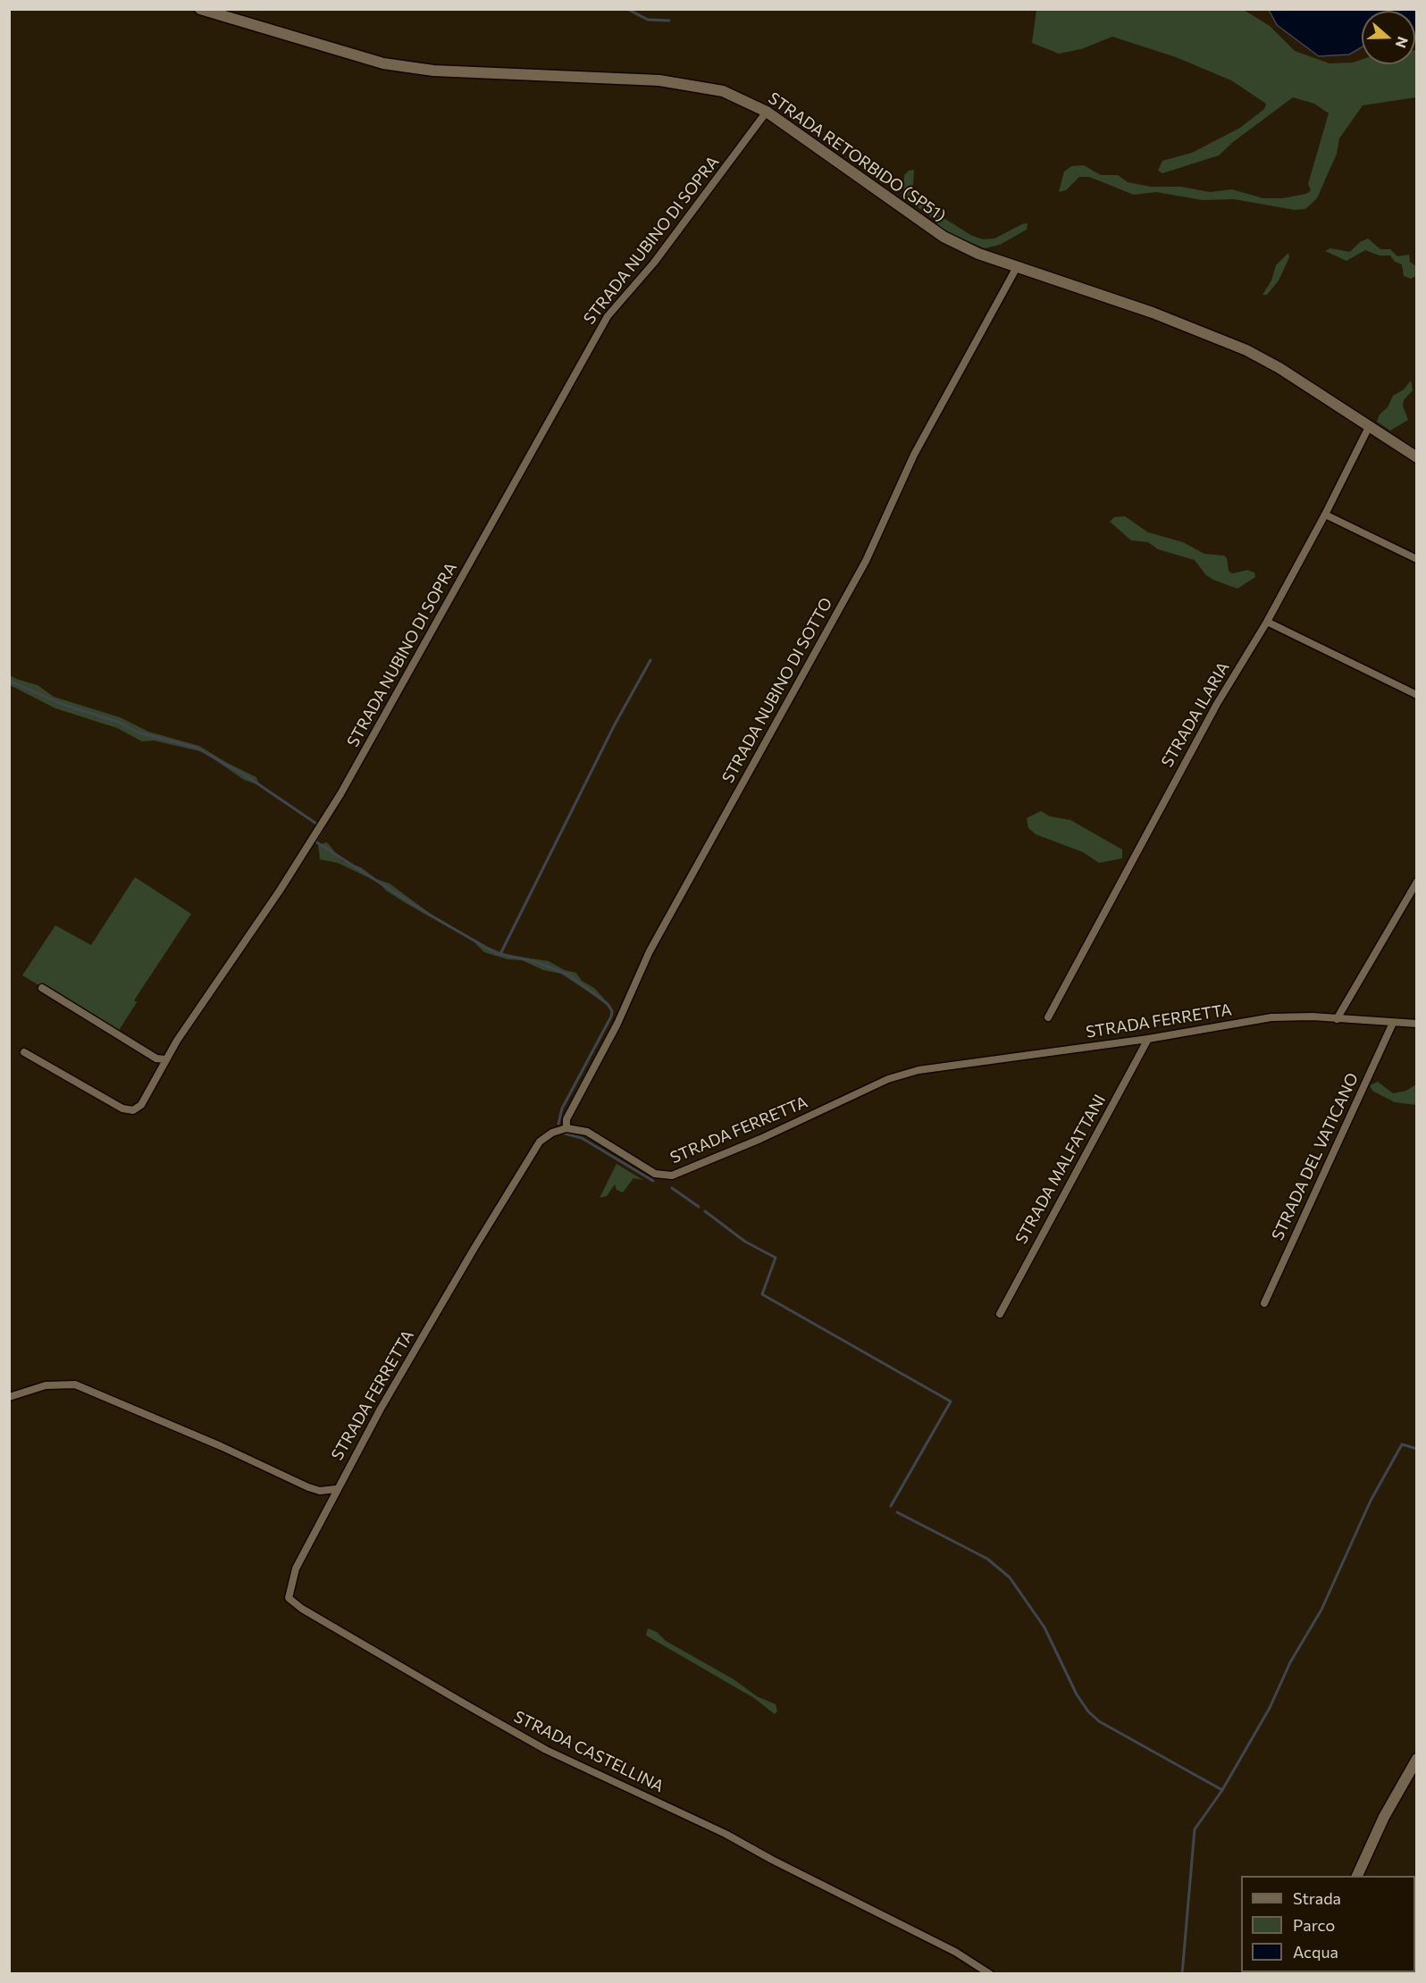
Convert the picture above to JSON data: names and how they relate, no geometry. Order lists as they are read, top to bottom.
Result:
{
  "streets": {
    "street": [
      "STRADA RETORBIDO (SP51)",
      "STRADA NUBINO DI SOPRA",
      "STRADA NUBINO DI SOTTO",
      "STRADA ILARIA",
      "STRADA FERRETTA",
      "STRADA DEL VATICANO",
      "STRADA MALFATTANI",
      "STRADA CASTELLINA"
    ]
  },
  "crossings": [
    ["STRADA RETORBIDO (SP51)", "STRADA NUBINO DI SOPRA"],
    ["STRADA RETORBIDO (SP51)", "STRADA NUBINO DI SOTTO"],
    ["STRADA RETORBIDO (SP51)", "STRADA ILARIA"],
    ["STRADA NUBINO DI SOTTO", "STRADA FERRETTA"],
    ["STRADA FERRETTA", "STRADA DEL VATICANO"],
    ["STRADA FERRETTA", "STRADA MALFATTANI"],
    ["STRADA FERRETTA", "STRADA CASTELLINA"]
  ],
  "legend": ["Strada", "Parco", "Acqua"],
  "north": "right"
}
